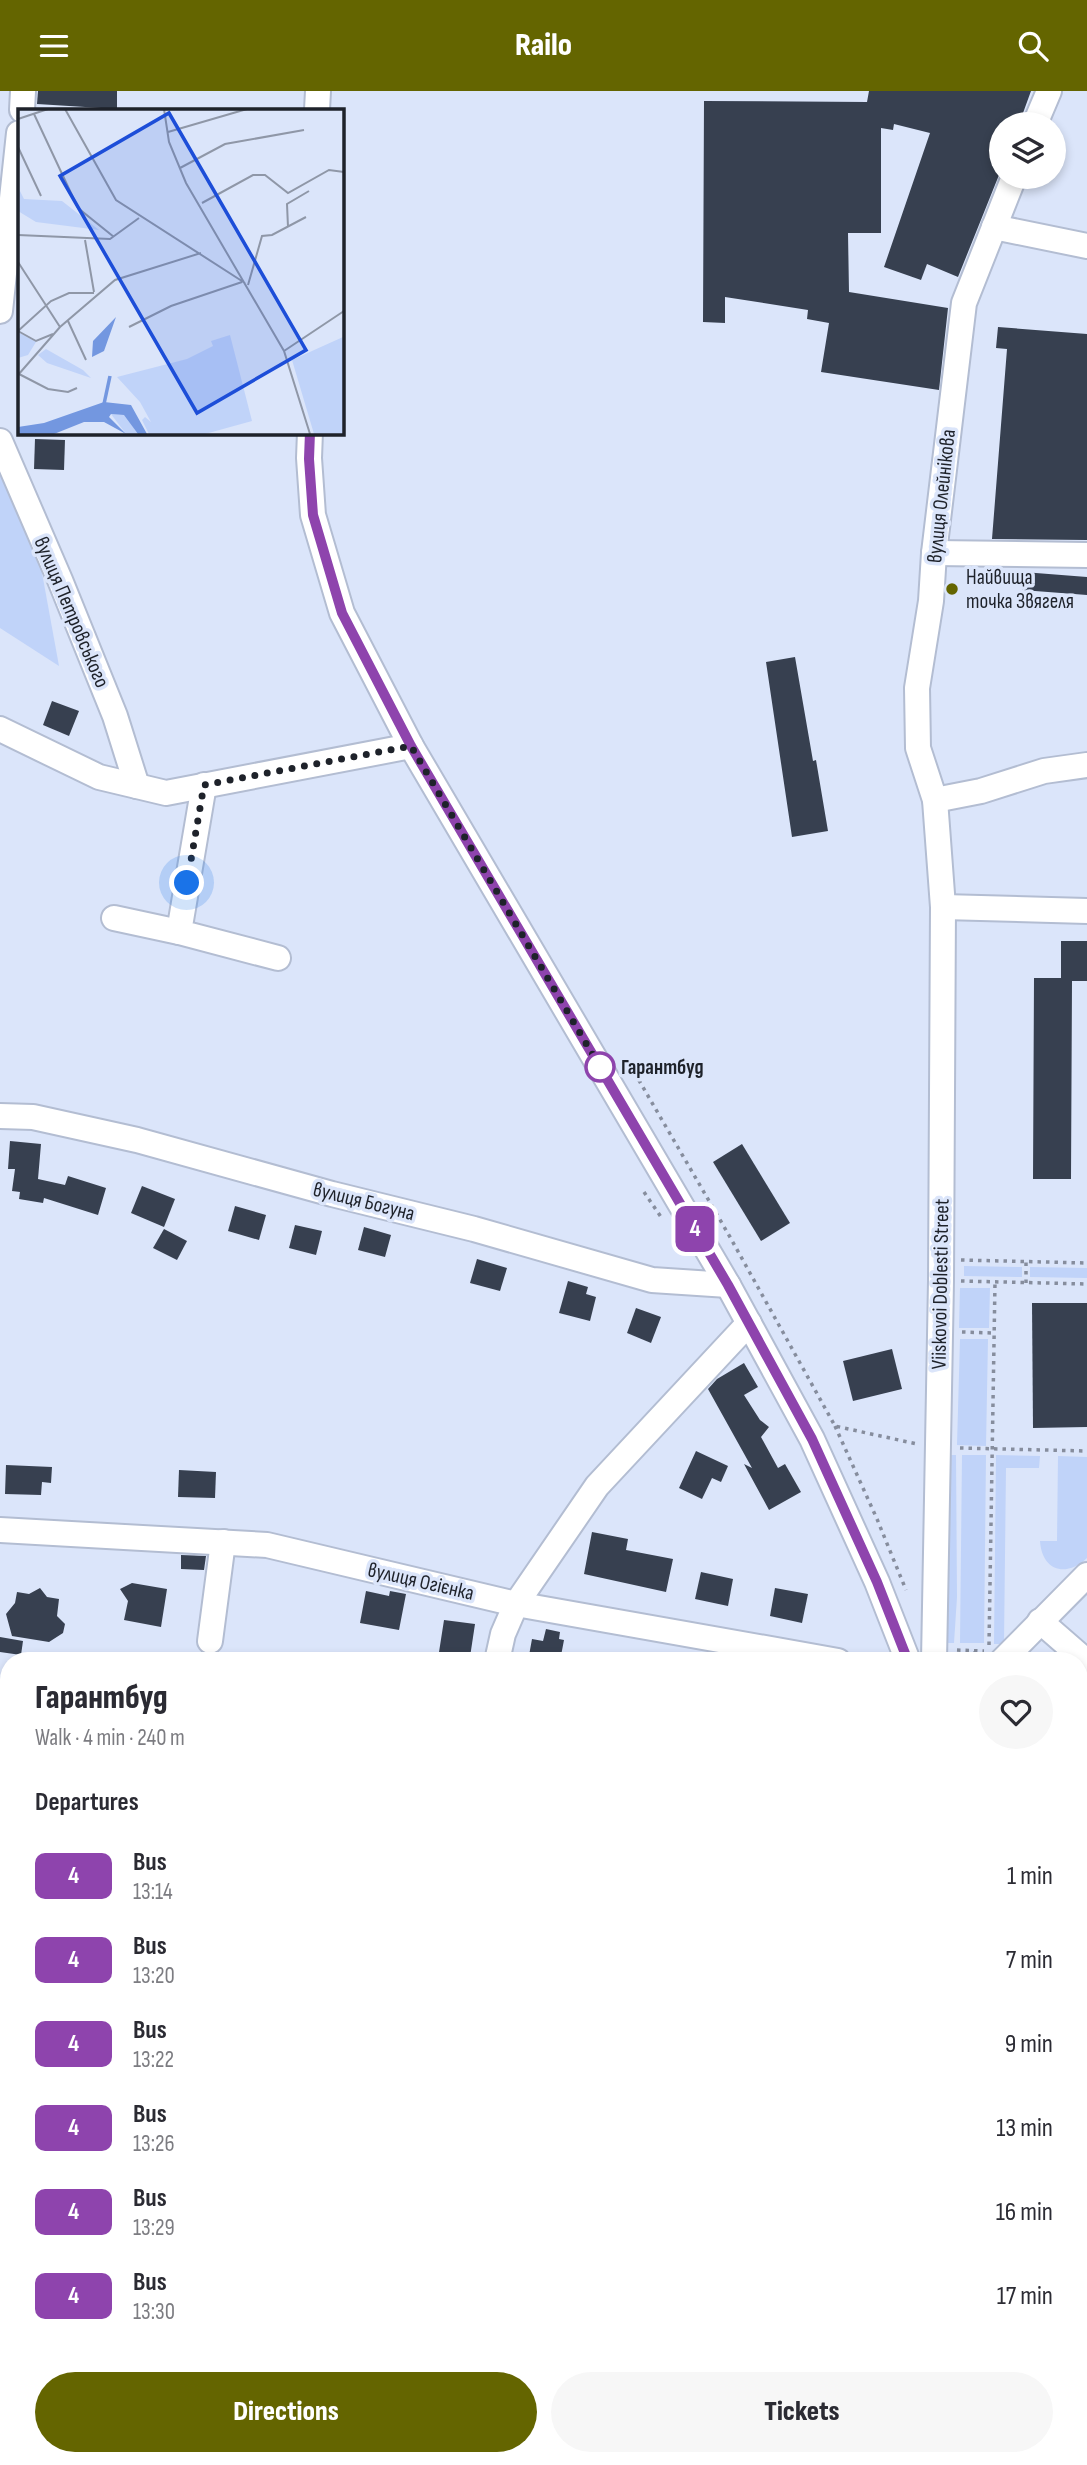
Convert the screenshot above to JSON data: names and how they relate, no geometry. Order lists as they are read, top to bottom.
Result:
{
  "streets": {
    "street": [
      "вулиця Олейнікова",
      "вулиця Петровського",
      "вулиця Богуна",
      "Viiskovoi Doblesti Street",
      "вулиця Огієнка"
    ]
  },
  "crossings": [
    ["вулиця Олейнікова", "Viiskovoi Doblesti Street"]
  ],
  "places": ["Найвища точка Звягеля", "Гарантбуд"],
  "lines": ["bus line 4"],
  "page": {
    "header": "Railo",
    "on_map": "4",
    "heading": [
      ["Гарантбуд", "Walk · 4 min · 240 m"],
      "Departures"
    ],
    "list": [
      {
        "mark": "4",
        "name": "Bus",
        "note": "13:14",
        "value": "1 min"
      },
      {
        "mark": "4",
        "name": "Bus",
        "note": "13:20",
        "value": "7 min"
      },
      {
        "mark": "4",
        "name": "Bus",
        "note": "13:22",
        "value": "9 min"
      },
      {
        "mark": "4",
        "name": "Bus",
        "note": "13:26",
        "value": "13 min"
      },
      {
        "mark": "4",
        "name": "Bus",
        "note": "13:29",
        "value": "16 min"
      },
      {
        "mark": "4",
        "name": "Bus",
        "note": "13:30",
        "value": "17 min"
      }
    ],
    "buttons": ["Directions", "Tickets"]
  }
}
